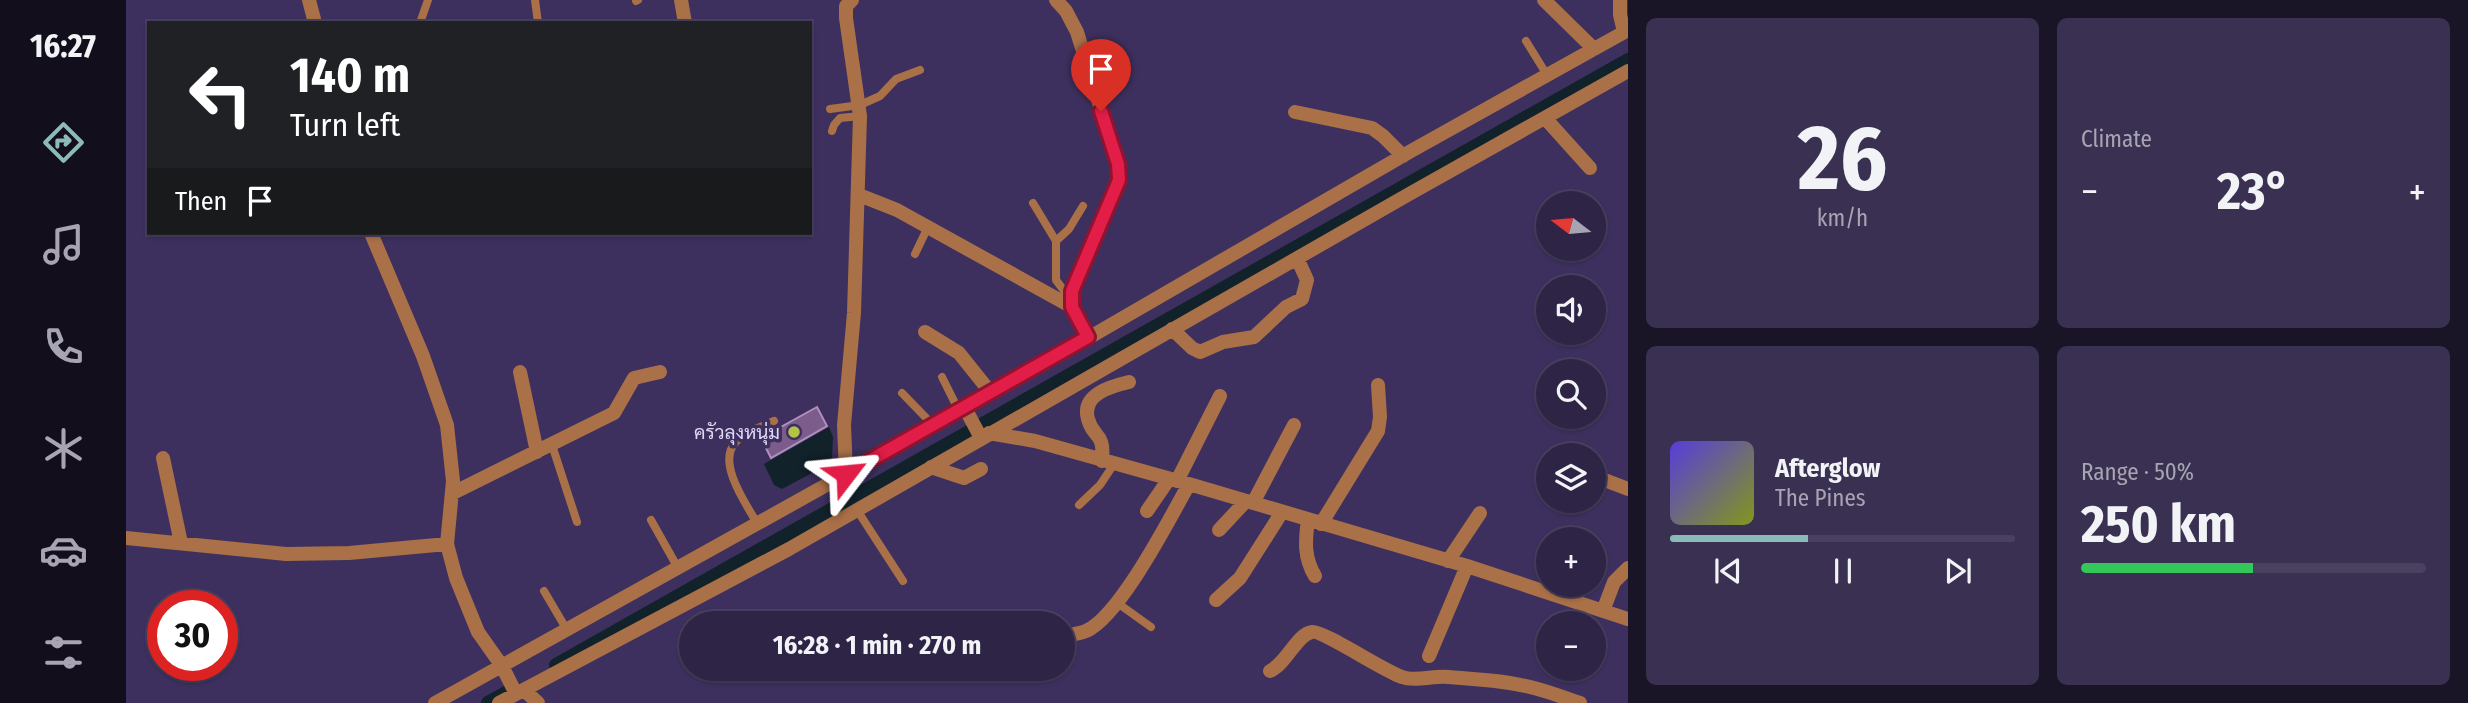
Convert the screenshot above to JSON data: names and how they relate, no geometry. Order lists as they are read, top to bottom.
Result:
{
  "places": ["ครัวลุงหนุ่ม"],
  "north": "left",
  "page": {
    "tabs": "16:27",
    "tile": [
      ["26", "km/h"],
      "Climate",
      ["Range · 50%", "250 km"]
    ],
    "turn": ["140 m", "Turn left"],
    "heat": ["−", "23°", "+"],
    "then": "Then",
    "map_buttons": ["+", "−"],
    "song": ["Afterglow", "The Pines"],
    "limit": "30",
    "trip": "16:28 · 1 min · 270 m"
  }
}
